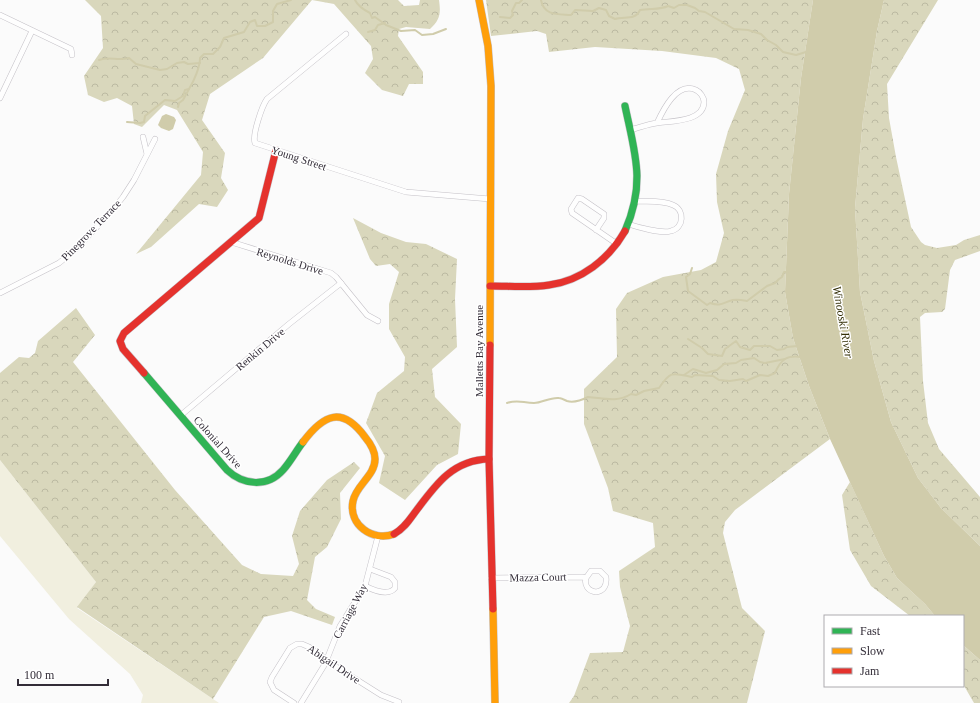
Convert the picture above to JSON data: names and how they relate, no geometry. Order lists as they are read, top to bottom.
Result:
{
  "streets": {
    "street": [
      "Young Street",
      "Pinegrove Terrace",
      "Reynolds Drive",
      "Renkin Drive",
      "Malletts Bay Avenue",
      "Colonial Drive",
      "Mazza Court",
      "Carriage Way",
      "Abigail Drive"
    ]
  },
  "crossings": [
    ["Young Street", "Malletts Bay Avenue"],
    ["Young Street", "Colonial Drive"],
    ["Reynolds Drive", "Renkin Drive"],
    ["Reynolds Drive", "Colonial Drive"],
    ["Renkin Drive", "Colonial Drive"],
    ["Malletts Bay Avenue", "Mazza Court"],
    ["Colonial Drive", "Carriage Way"],
    ["Carriage Way", "Abigail Drive"]
  ],
  "water": ["Winooski River"],
  "legend": ["Fast", "Slow", "Jam"],
  "scale_bar": "100 m"
}
